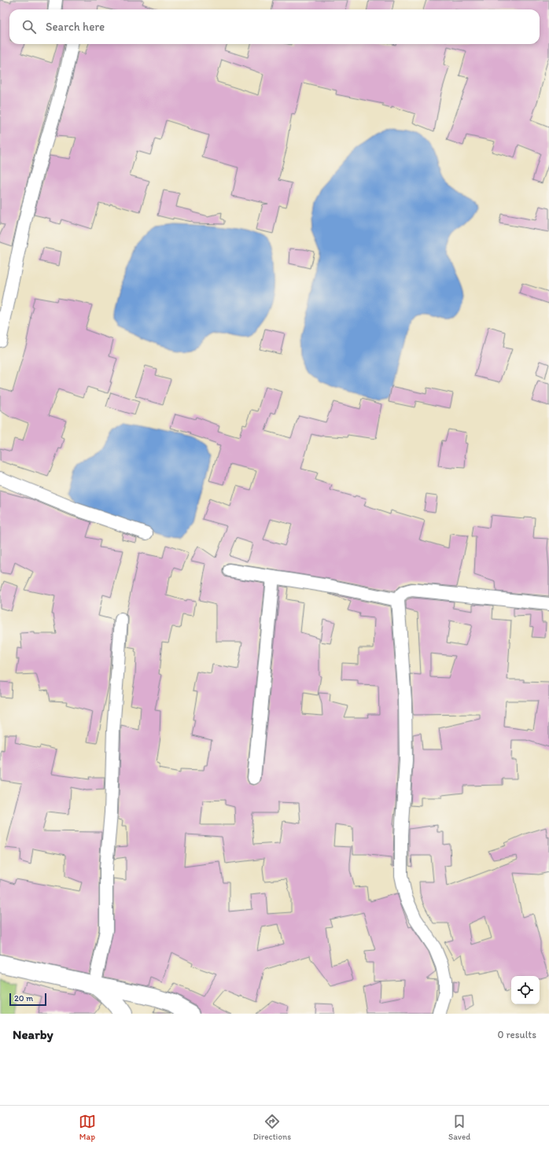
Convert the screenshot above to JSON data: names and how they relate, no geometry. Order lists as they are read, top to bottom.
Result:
{
  "scale_bar": "20 m",
  "page": {
    "search": "Search here",
    "scale": "20 m",
    "heading": ["Nearby", "0 results"],
    "nav": ["Map", "Directions", "Saved"]
  }
}
